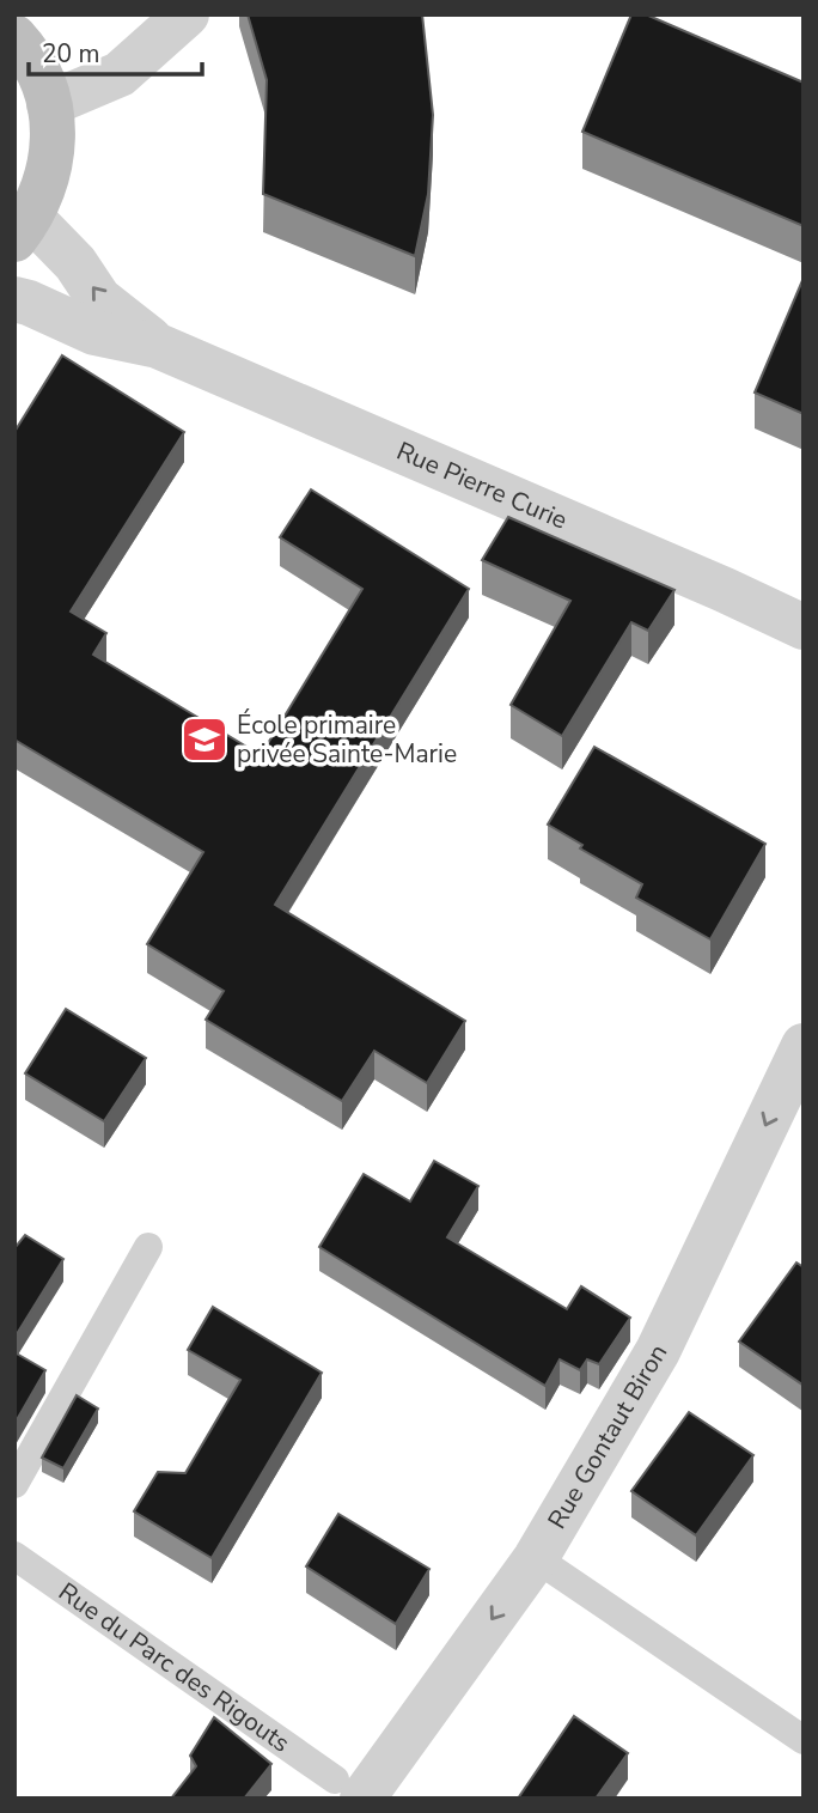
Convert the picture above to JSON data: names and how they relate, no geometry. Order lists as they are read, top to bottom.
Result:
{
  "streets": {
    "street": ["Rue Pierre Curie", "Rue Gontaut Biron"],
    "lane": ["Rue du Parc des Rigouts"]
  },
  "crossings": [
    ["Rue Gontaut Biron", "Rue du Parc des Rigouts"]
  ],
  "one_way": ["Rue Gontaut Biron"],
  "places": {
    "school or university": ["École primaire privée Sainte-Marie"]
  },
  "scale_bar": "20 m"
}
